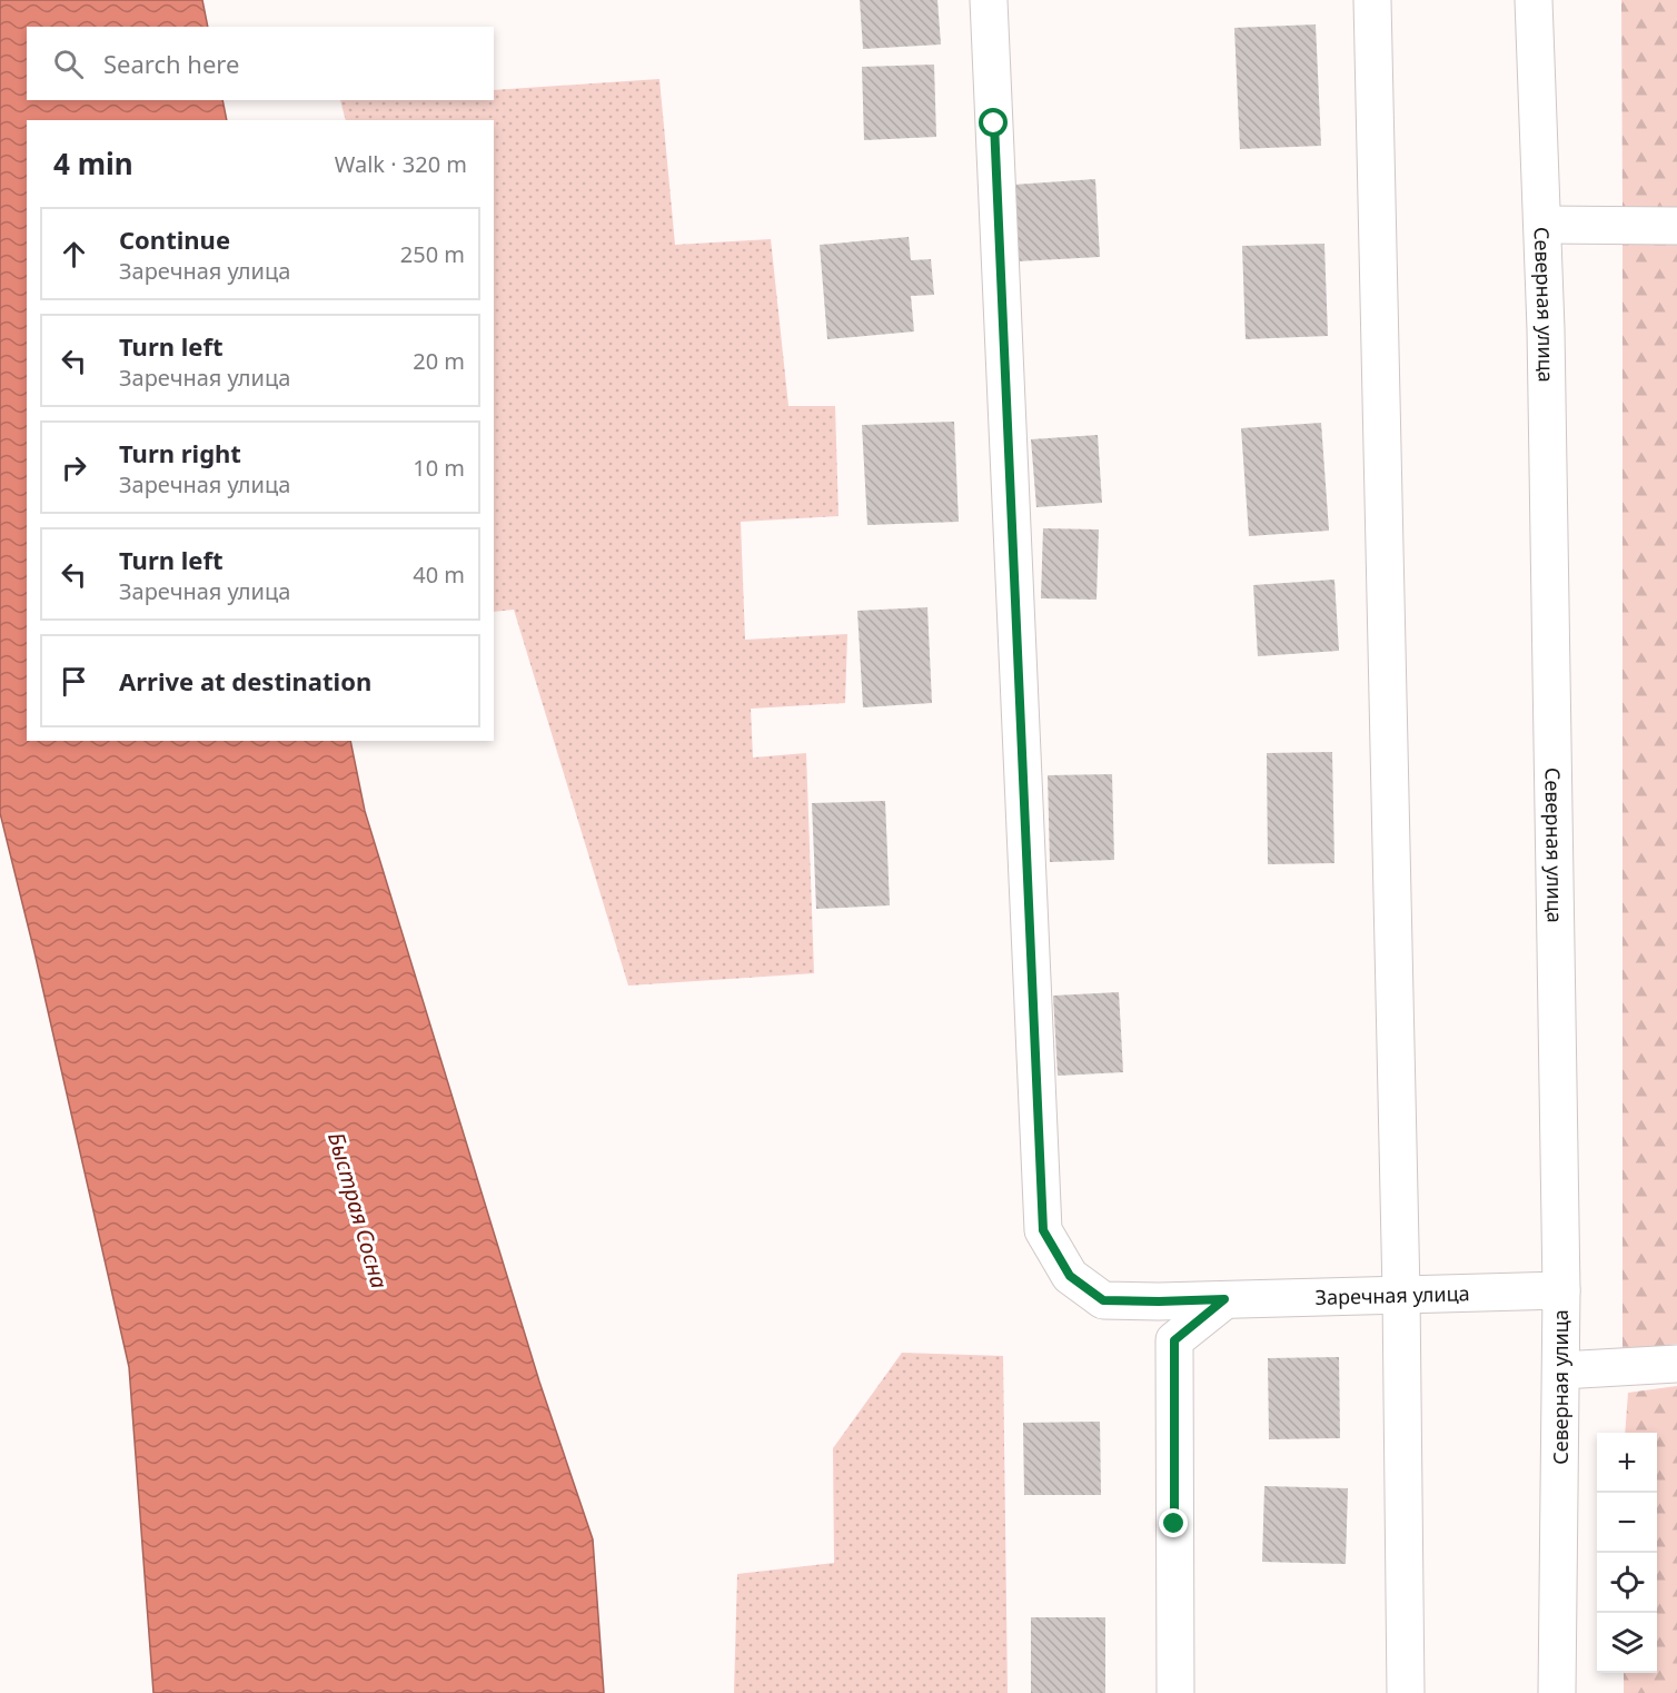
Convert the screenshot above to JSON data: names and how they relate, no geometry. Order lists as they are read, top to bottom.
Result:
{
  "streets": {
    "street": ["Северная улица", "Заречная улица"]
  },
  "crossings": [
    ["Северная улица", "Заречная улица"]
  ],
  "water": ["Быстрая Сосна"],
  "page": {
    "search": "Search here",
    "heading": ["4 min", "Walk · 320 m"],
    "list": [
      ["Continue", "Заречная улица", "250 m"],
      ["Turn left", "Заречная улица", "20 m"],
      ["Turn right", "Заречная улица", "10 m"],
      ["Turn left", "Заречная улица", "40 m"],
      "Arrive at destination"
    ],
    "map_buttons": ["+", "−"]
  }
}
